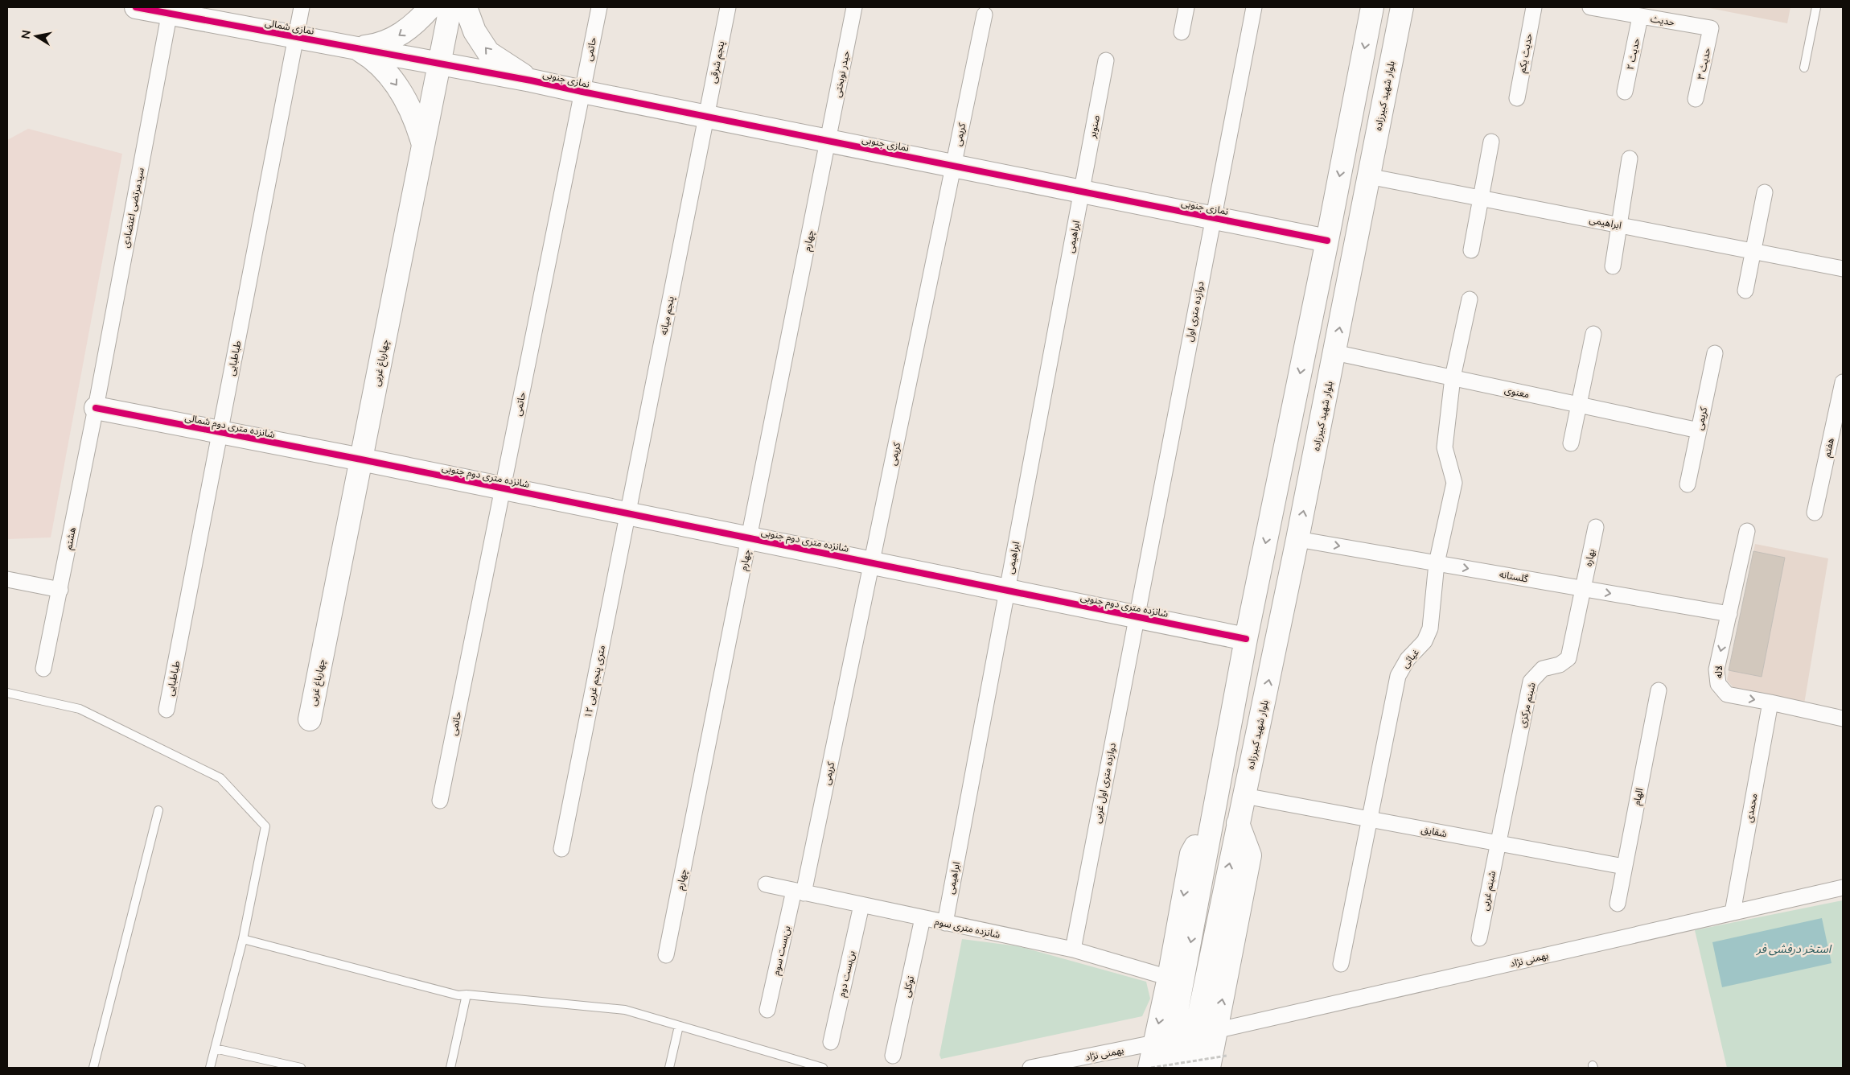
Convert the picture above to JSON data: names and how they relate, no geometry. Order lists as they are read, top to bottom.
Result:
{
  "streets": {
    "street": [
      "حدیث",
      "نمازی شمالی",
      "حاتمی",
      "حدیث یکم",
      "حدیث ۲",
      "پنجم شرقی",
      "حدیث ۳",
      "حیدر نوبختی",
      "نمازی جنوبی",
      "بلوار شهید کبیرزاده",
      "صنوبر",
      "کریمی",
      "سیدمرتضی اعتضادی",
      "ابراهیمی",
      "چهارم",
      "دوازده متری اول",
      "پنجم میانه",
      "طباطبایی",
      "چهارباغ غربی",
      "معنوی",
      "شانزده متری دوم شمالی",
      "هفتم",
      "شانزده متری دوم جنوبی",
      "هشتم",
      "بهاره",
      "گلستانه",
      "غیاثی",
      "لاله",
      "۱۲ متری پنجم غربی",
      "شبنم مرکزی",
      "دوازده متری اول غربی",
      "الهام",
      "محمدی",
      "شقایق",
      "شبنم غربی",
      "شانزده متری سوم",
      "بن‌بست سوم",
      "بهمنی نژاد",
      "بن‌بست دوم",
      "توکلی"
    ]
  },
  "crossings": [
    ["حدیث", "حدیث ۲"],
    ["حدیث", "حدیث ۳"],
    ["نمازی شمالی", "نمازی جنوبی"],
    ["نمازی شمالی", "سیدمرتضی اعتضادی"],
    ["نمازی شمالی", "طباطبایی"],
    ["نمازی شمالی", "چهارباغ غربی"],
    ["حاتمی", "نمازی جنوبی"],
    ["حاتمی", "شانزده متری دوم جنوبی"],
    ["پنجم شرقی", "نمازی جنوبی"],
    ["پنجم شرقی", "پنجم میانه"],
    ["حیدر نوبختی", "نمازی جنوبی"],
    ["حیدر نوبختی", "چهارم"],
    ["نمازی جنوبی", "صنوبر"],
    ["نمازی جنوبی", "کریمی"],
    ["نمازی جنوبی", "ابراهیمی"],
    ["نمازی جنوبی", "چهارم"],
    ["نمازی جنوبی", "دوازده متری اول"],
    ["نمازی جنوبی", "پنجم میانه"],
    ["نمازی جنوبی", "چهارباغ غربی"],
    ["بلوار شهید کبیرزاده", "ابراهیمی"],
    ["بلوار شهید کبیرزاده", "معنوی"],
    ["بلوار شهید کبیرزاده", "گلستانه"],
    ["بلوار شهید کبیرزاده", "شقایق"],
    ["صنوبر", "ابراهیمی"],
    ["کریمی", "معنوی"],
    ["کریمی", "شانزده متری دوم جنوبی"],
    ["کریمی", "شانزده متری سوم"],
    ["کریمی", "بن‌بست سوم"],
    ["سیدمرتضی اعتضادی", "شانزده متری دوم شمالی"],
    ["سیدمرتضی اعتضادی", "هشتم"],
    ["ابراهیمی", "شانزده متری دوم جنوبی"],
    ["ابراهیمی", "شانزده متری سوم"],
    ["چهارم", "شانزده متری دوم جنوبی"],
    ["دوازده متری اول", "شانزده متری دوم جنوبی"],
    ["دوازده متری اول", "دوازده متری اول غربی"],
    ["پنجم میانه", "شانزده متری دوم جنوبی"],
    ["پنجم میانه", "۱۲ متری پنجم غربی"],
    ["طباطبایی", "شانزده متری دوم شمالی"],
    ["چهارباغ غربی", "شانزده متری دوم شمالی"],
    ["چهارباغ غربی", "شانزده متری دوم جنوبی"],
    ["معنوی", "غیاثی"],
    ["شانزده متری دوم شمالی", "شانزده متری دوم جنوبی"],
    ["شانزده متری دوم شمالی", "هشتم"],
    ["شانزده متری دوم جنوبی", "۱۲ متری پنجم غربی"],
    ["شانزده متری دوم جنوبی", "دوازده متری اول غربی"],
    ["بهاره", "گلستانه"],
    ["بهاره", "شبنم مرکزی"],
    ["گلستانه", "غیاثی"],
    ["گلستانه", "لاله"],
    ["گلستانه", "شبنم مرکزی"],
    ["غیاثی", "شقایق"],
    ["لاله", "محمدی"],
    ["شبنم مرکزی", "شقایق"],
    ["شبنم مرکزی", "شبنم غربی"],
    ["دوازده متری اول غربی", "شانزده متری سوم"],
    ["الهام", "شقایق"],
    ["محمدی", "بهمنی نژاد"],
    ["شقایق", "شبنم غربی"],
    ["شانزده متری سوم", "بن‌بست سوم"],
    ["شانزده متری سوم", "بن‌بست دوم"],
    ["شانزده متری سوم", "توکلی"]
  ],
  "one_way": ["گلستانه"],
  "water": ["استخر درفشی فر"],
  "north": "left"
}
